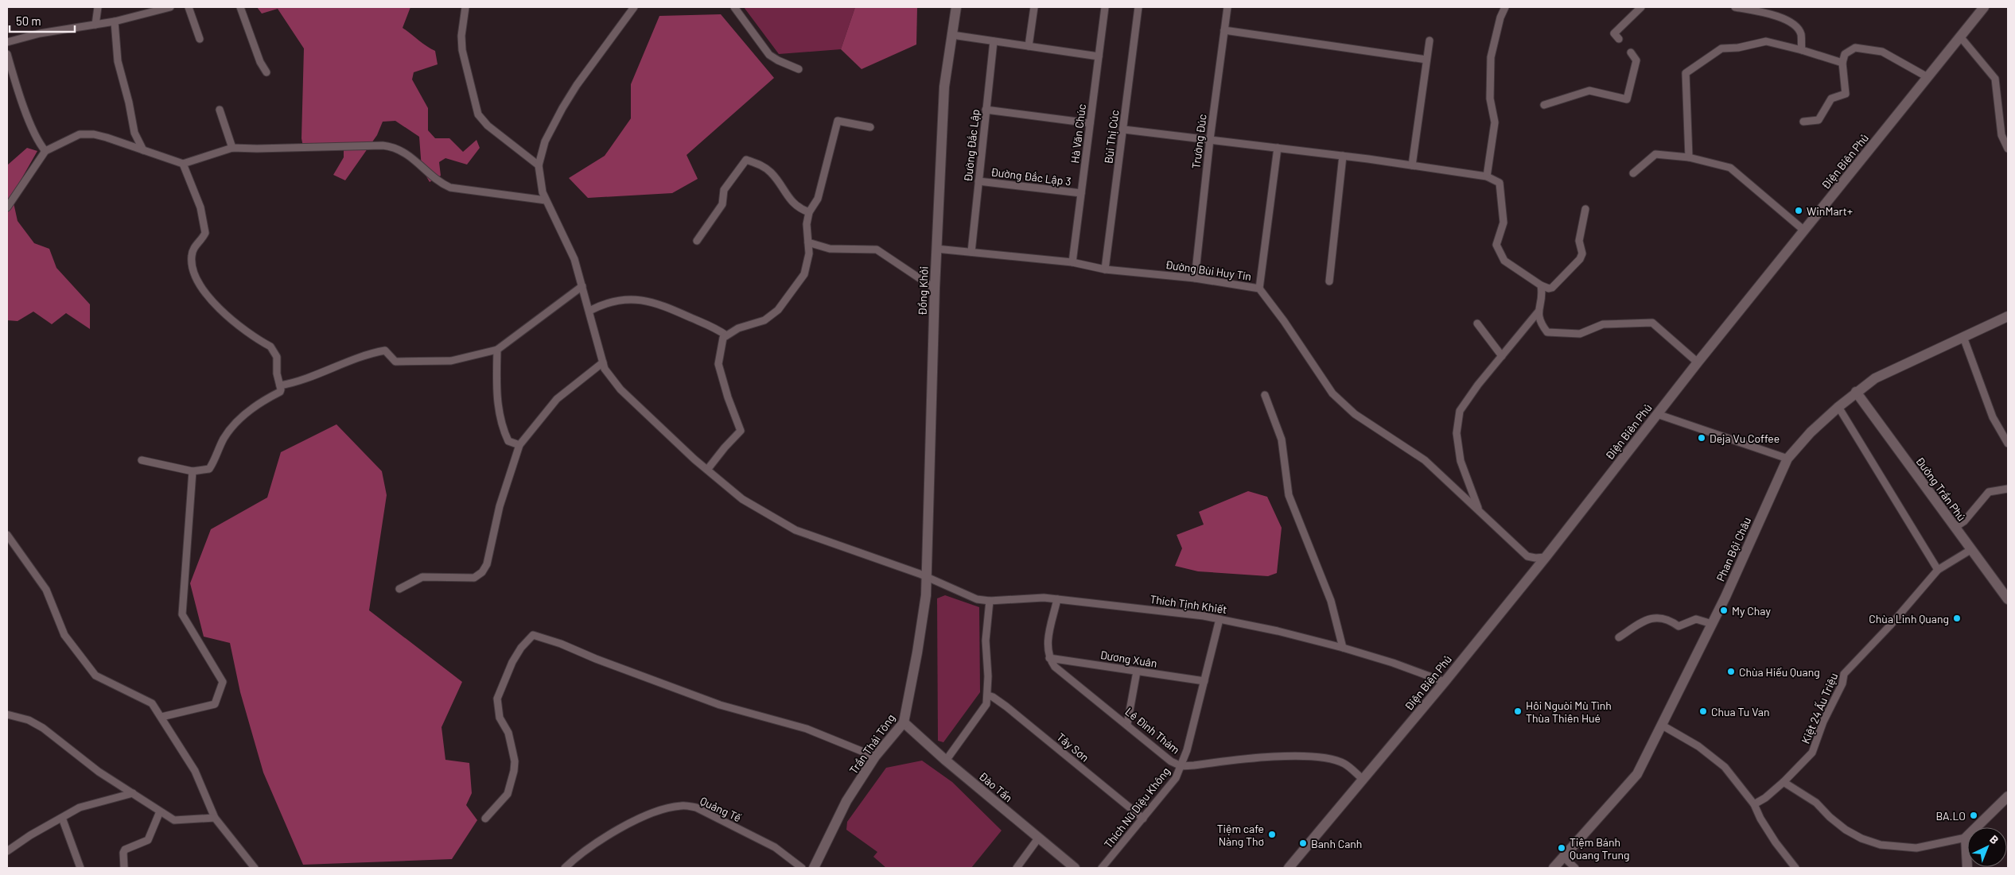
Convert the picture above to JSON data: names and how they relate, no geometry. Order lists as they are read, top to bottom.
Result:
{
  "streets": {
    "street": [
      "Hà Văn Chúc",
      "Bùi Thị Cúc",
      "Trường Đúc",
      "Đường Đắc Lập",
      "Điện Biên Phủ",
      "Đường Đắc Lập 3",
      "Đường Bùi Huy Tín",
      "Đồng Khởi",
      "Đường Trần Phú",
      "Phan Bội Châu",
      "Thích Tịnh Khiết",
      "Dương Xuân",
      "Kiệt 24 Ấu Triệu",
      "Lê Đình Thám",
      "Trần Thái Tông",
      "Tây Sơn",
      "Đào Tấn",
      "Thích Nữ Diệu Không",
      "Quảng Tế"
    ]
  },
  "crossings": [
    ["Hà Văn Chúc", "Đường Đắc Lập 3"],
    ["Hà Văn Chúc", "Đường Bùi Huy Tín"],
    ["Bùi Thị Cúc", "Đường Bùi Huy Tín"],
    ["Trường Đúc", "Đường Bùi Huy Tín"],
    ["Đường Đắc Lập", "Đường Đắc Lập 3"],
    ["Đường Đắc Lập", "Đường Bùi Huy Tín"],
    ["Điện Biên Phủ", "Đường Bùi Huy Tín"],
    ["Điện Biên Phủ", "Thích Tịnh Khiết"],
    ["Điện Biên Phủ", "Lê Đình Thám"],
    ["Đường Bùi Huy Tín", "Đồng Khởi"],
    ["Đồng Khởi", "Thích Tịnh Khiết"],
    ["Đồng Khởi", "Trần Thái Tông"],
    ["Đường Trần Phú", "Phan Bội Châu"],
    ["Đường Trần Phú", "Kiệt 24 Ấu Triệu"],
    ["Thích Tịnh Khiết", "Trần Thái Tông"],
    ["Thích Tịnh Khiết", "Thích Nữ Diệu Không"],
    ["Dương Xuân", "Lê Đình Thám"],
    ["Dương Xuân", "Thích Nữ Diệu Không"],
    ["Lê Đình Thám", "Thích Nữ Diệu Không"],
    ["Trần Thái Tông", "Đào Tấn"],
    ["Tây Sơn", "Thích Nữ Diệu Không"]
  ],
  "places": [
    "WinMart+",
    "Deja Vu Coffee",
    "My Chay",
    "Chùa Linh Quang",
    "Chùa Hiếu Quang",
    "Hôi Nguòi Mù Tình Thùa Thiên Hué",
    "Chua Tu Van",
    "BA.LO",
    "Tiệm cafe Nàng Thơ",
    "Banh Canh",
    "Tiệm Bánh Quang Trung"
  ],
  "scale_bar": "50 m",
  "north": "top right"
}
